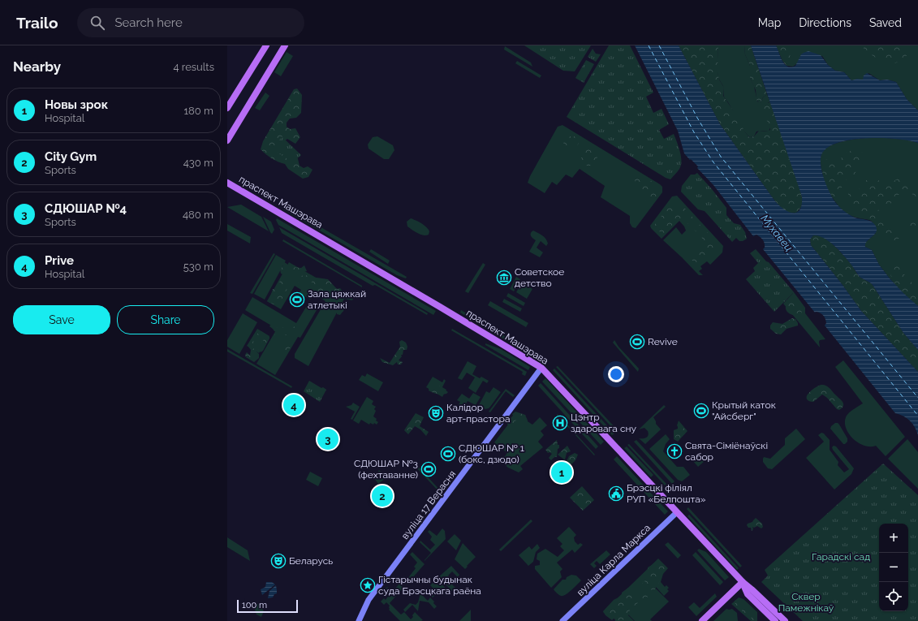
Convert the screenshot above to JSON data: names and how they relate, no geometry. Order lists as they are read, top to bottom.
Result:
{
  "streets": {
    "main road": ["праспект Машэрава", "вуліца 17 Верасня", "вуліца Карла Маркса"]
  },
  "crossings": [
    ["праспект Машэрава", "вуліца 17 Верасня"],
    ["праспект Машэрава", "вуліца Карла Маркса"]
  ],
  "water": ["Мухавец"],
  "parks": ["Гарадскі сад", "Сквер Памежнікаў"],
  "places": {
    "museum": ["Советское детство"],
    "sports": [
      "Зала цяжкай атлетыкі",
      "Revive",
      "Крытый каток \"Айсберг\"",
      "СДЮШАР № 1 (бокс, дзюдо)",
      "СДЮШАР №3 (фехтаванне)"
    ],
    "theatre": ["Калідор арт-прастора", "Беларусь"],
    "hospital": ["Цэнтр здаровага сну"],
    "church": ["Свята-Сіміёнаўскі сабор"],
    "public building": ["Брэсцкі філіял РУП «Белпошта»"],
    "place": ["Гістарычны будынак суда Брэсцкага раёна"]
  },
  "scale_bar": "100 m",
  "page": {
    "header": "Trailo",
    "search": "Search here",
    "nav": ["Map", "Directions", "Saved"],
    "heading": ["Nearby", "4 results"],
    "list": [
      {
        "mark": "1",
        "name": "Новы зрок",
        "note": "Hospital",
        "value": "180 m"
      },
      {
        "mark": "2",
        "name": "City Gym",
        "note": "Sports",
        "value": "430 m"
      },
      {
        "mark": "3",
        "name": "СДЮШАР №4",
        "note": "Sports",
        "value": "480 m"
      },
      {
        "mark": "4",
        "name": "Prive",
        "note": "Hospital",
        "value": "530 m"
      }
    ],
    "buttons": ["Save", "Share"],
    "pins": [
      "4",
      "3",
      "1",
      "2"
    ],
    "map_buttons": ["+", "−"],
    "scale": "100 m"
  }
}
